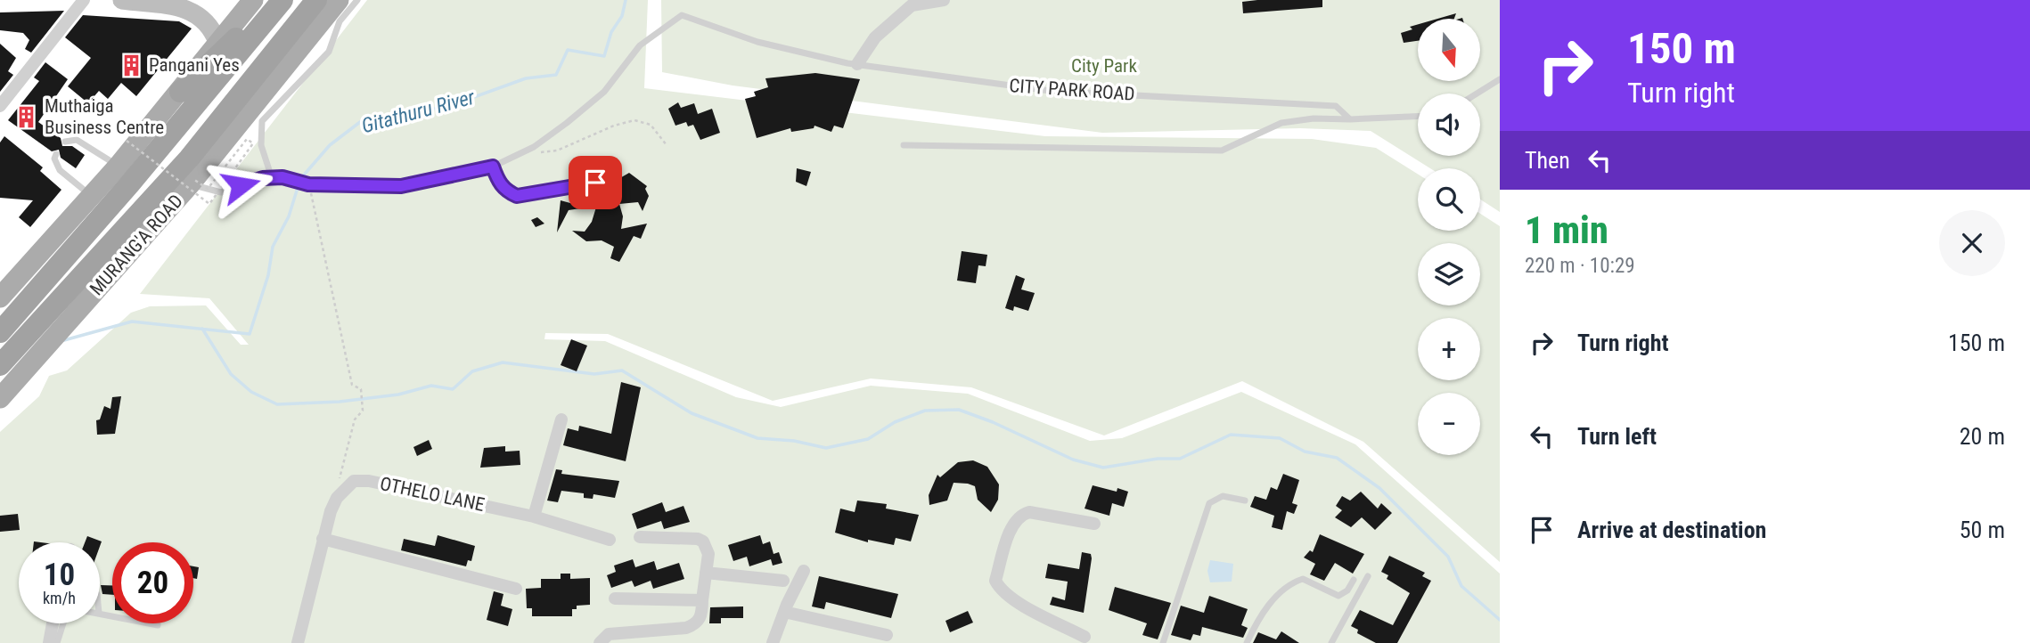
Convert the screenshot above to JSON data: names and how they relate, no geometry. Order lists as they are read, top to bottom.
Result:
{
  "streets": {
    "highway": ["MURANG'A ROAD"],
    "street": ["OTHELO LANE"],
    "lane": ["CITY PARK ROAD"]
  },
  "water": ["Gitathuru River"],
  "parks": ["City Park"],
  "places": {
    "building": ["Pangani Yes", "Muthaiga Business Centre"]
  },
  "north": "bottom",
  "page": {
    "turn": ["150 m", "Turn right"],
    "map_buttons": ["+", "−"],
    "then": "Then",
    "heading": ["1 min", "220 m · 10:29"],
    "list": [
      {
        "name": "Turn right",
        "value": "150 m"
      },
      {
        "name": "Turn left",
        "value": "20 m"
      },
      {
        "name": "Arrive at destination",
        "value": "50 m"
      }
    ],
    "speed": "10 km/h",
    "limit": "20"
  }
}
